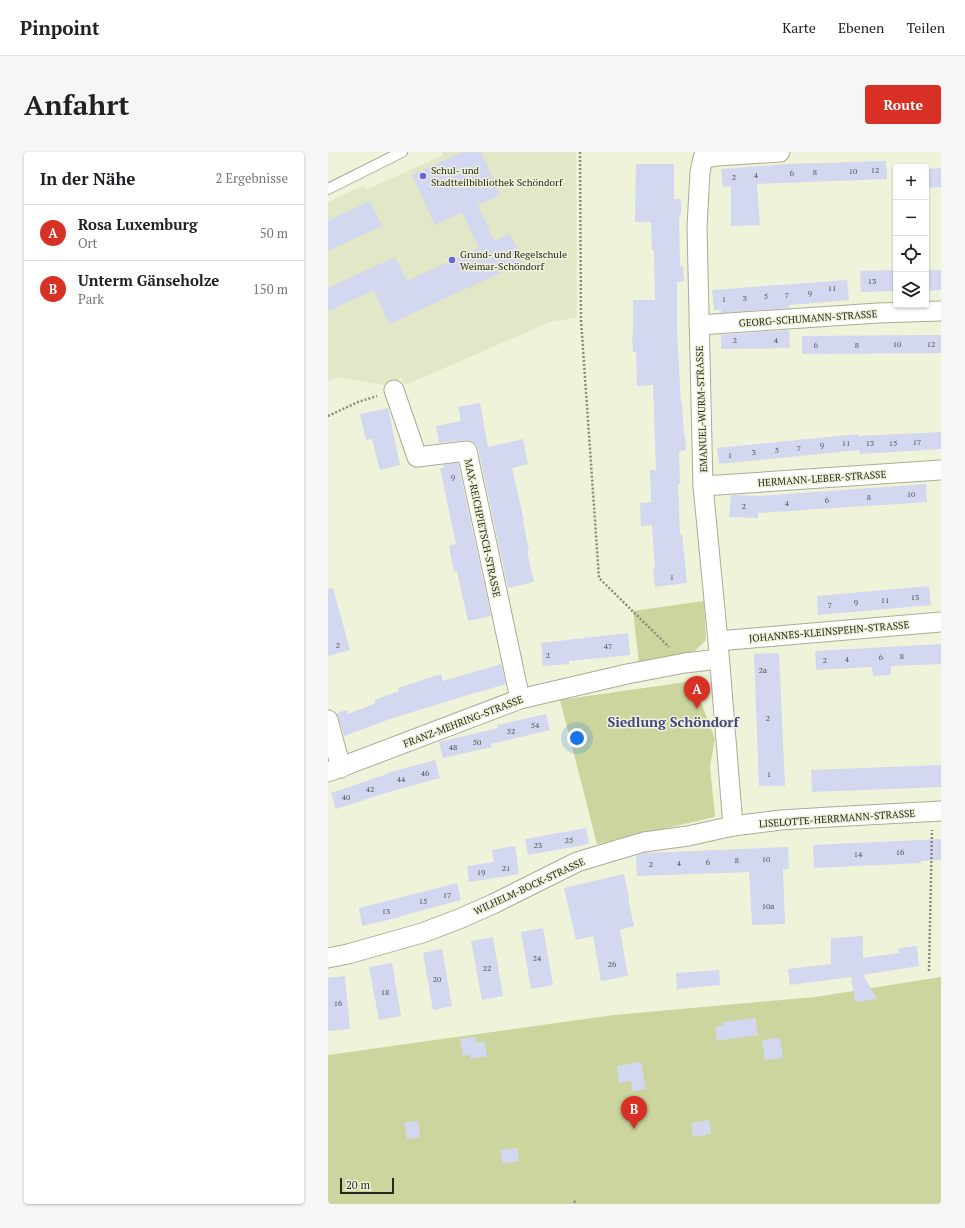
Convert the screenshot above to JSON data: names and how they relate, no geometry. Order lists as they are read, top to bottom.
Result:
{
  "streets": {
    "street": [
      "GEORG-SCHUMANN-STRASSE",
      "EMANUEL-WURM-STRASSE",
      "HERMANN-LEBER-STRASSE",
      "MAX-REICHPIETSCH-STRASSE",
      "JOHANNES-KLEINSPEHN-STRASSE",
      "FRANZ-MEHRING-STRASSE",
      "LISELOTTE-HERRMANN-STRASSE",
      "WILHELM-BOCK-STRASSE"
    ]
  },
  "crossings": [
    ["GEORG-SCHUMANN-STRASSE", "EMANUEL-WURM-STRASSE"],
    ["EMANUEL-WURM-STRASSE", "HERMANN-LEBER-STRASSE"],
    ["EMANUEL-WURM-STRASSE", "JOHANNES-KLEINSPEHN-STRASSE"],
    ["EMANUEL-WURM-STRASSE", "FRANZ-MEHRING-STRASSE"],
    ["EMANUEL-WURM-STRASSE", "LISELOTTE-HERRMANN-STRASSE"],
    ["EMANUEL-WURM-STRASSE", "WILHELM-BOCK-STRASSE"],
    ["MAX-REICHPIETSCH-STRASSE", "FRANZ-MEHRING-STRASSE"],
    ["JOHANNES-KLEINSPEHN-STRASSE", "FRANZ-MEHRING-STRASSE"],
    ["LISELOTTE-HERRMANN-STRASSE", "WILHELM-BOCK-STRASSE"]
  ],
  "districts": ["Siedlung Schöndorf"],
  "places": ["Schul- und Stadtteilbibliothek Schöndorf", "Grund- und Regelschule Weimar-Schöndorf"],
  "house_numbers": [
    "12",
    "10",
    "8",
    "6",
    "4",
    "2",
    "13",
    "11",
    "9",
    "7",
    "5",
    "3",
    "1",
    "2",
    "4",
    "10",
    "12",
    "6",
    "8",
    "17",
    "11",
    "13",
    "15",
    "9",
    "7",
    "5",
    "3",
    "1",
    "9",
    "10",
    "8",
    "6",
    "4",
    "2",
    "1",
    "13",
    "11",
    "9",
    "7",
    "2",
    "47",
    "2",
    "8",
    "6",
    "4",
    "2",
    "2a",
    "2",
    "54",
    "52",
    "50",
    "48",
    "46",
    "1",
    "44",
    "42",
    "40",
    "25",
    "23",
    "16",
    "14",
    "10",
    "8",
    "6",
    "4",
    "2",
    "21",
    "19",
    "17",
    "15",
    "10a",
    "13",
    "24",
    "26",
    "22",
    "20",
    "18",
    "16"
  ],
  "scale_bar": "20 m",
  "page": {
    "header": "Pinpoint",
    "nav": ["Karte", "Ebenen", "Teilen"],
    "buttons": "Route",
    "title": "Anfahrt",
    "heading": ["In der Nähe", "2 Ergebnisse"],
    "map_buttons": ["+", "−"],
    "list": [
      {
        "mark": "A",
        "name": "Rosa Luxemburg",
        "note": "Ort",
        "value": "50 m"
      },
      {
        "mark": "B",
        "name": "Unterm Gänseholze",
        "note": "Park",
        "value": "150 m"
      }
    ],
    "pins": ["A", "B"],
    "scale": "20 m"
  }
}
